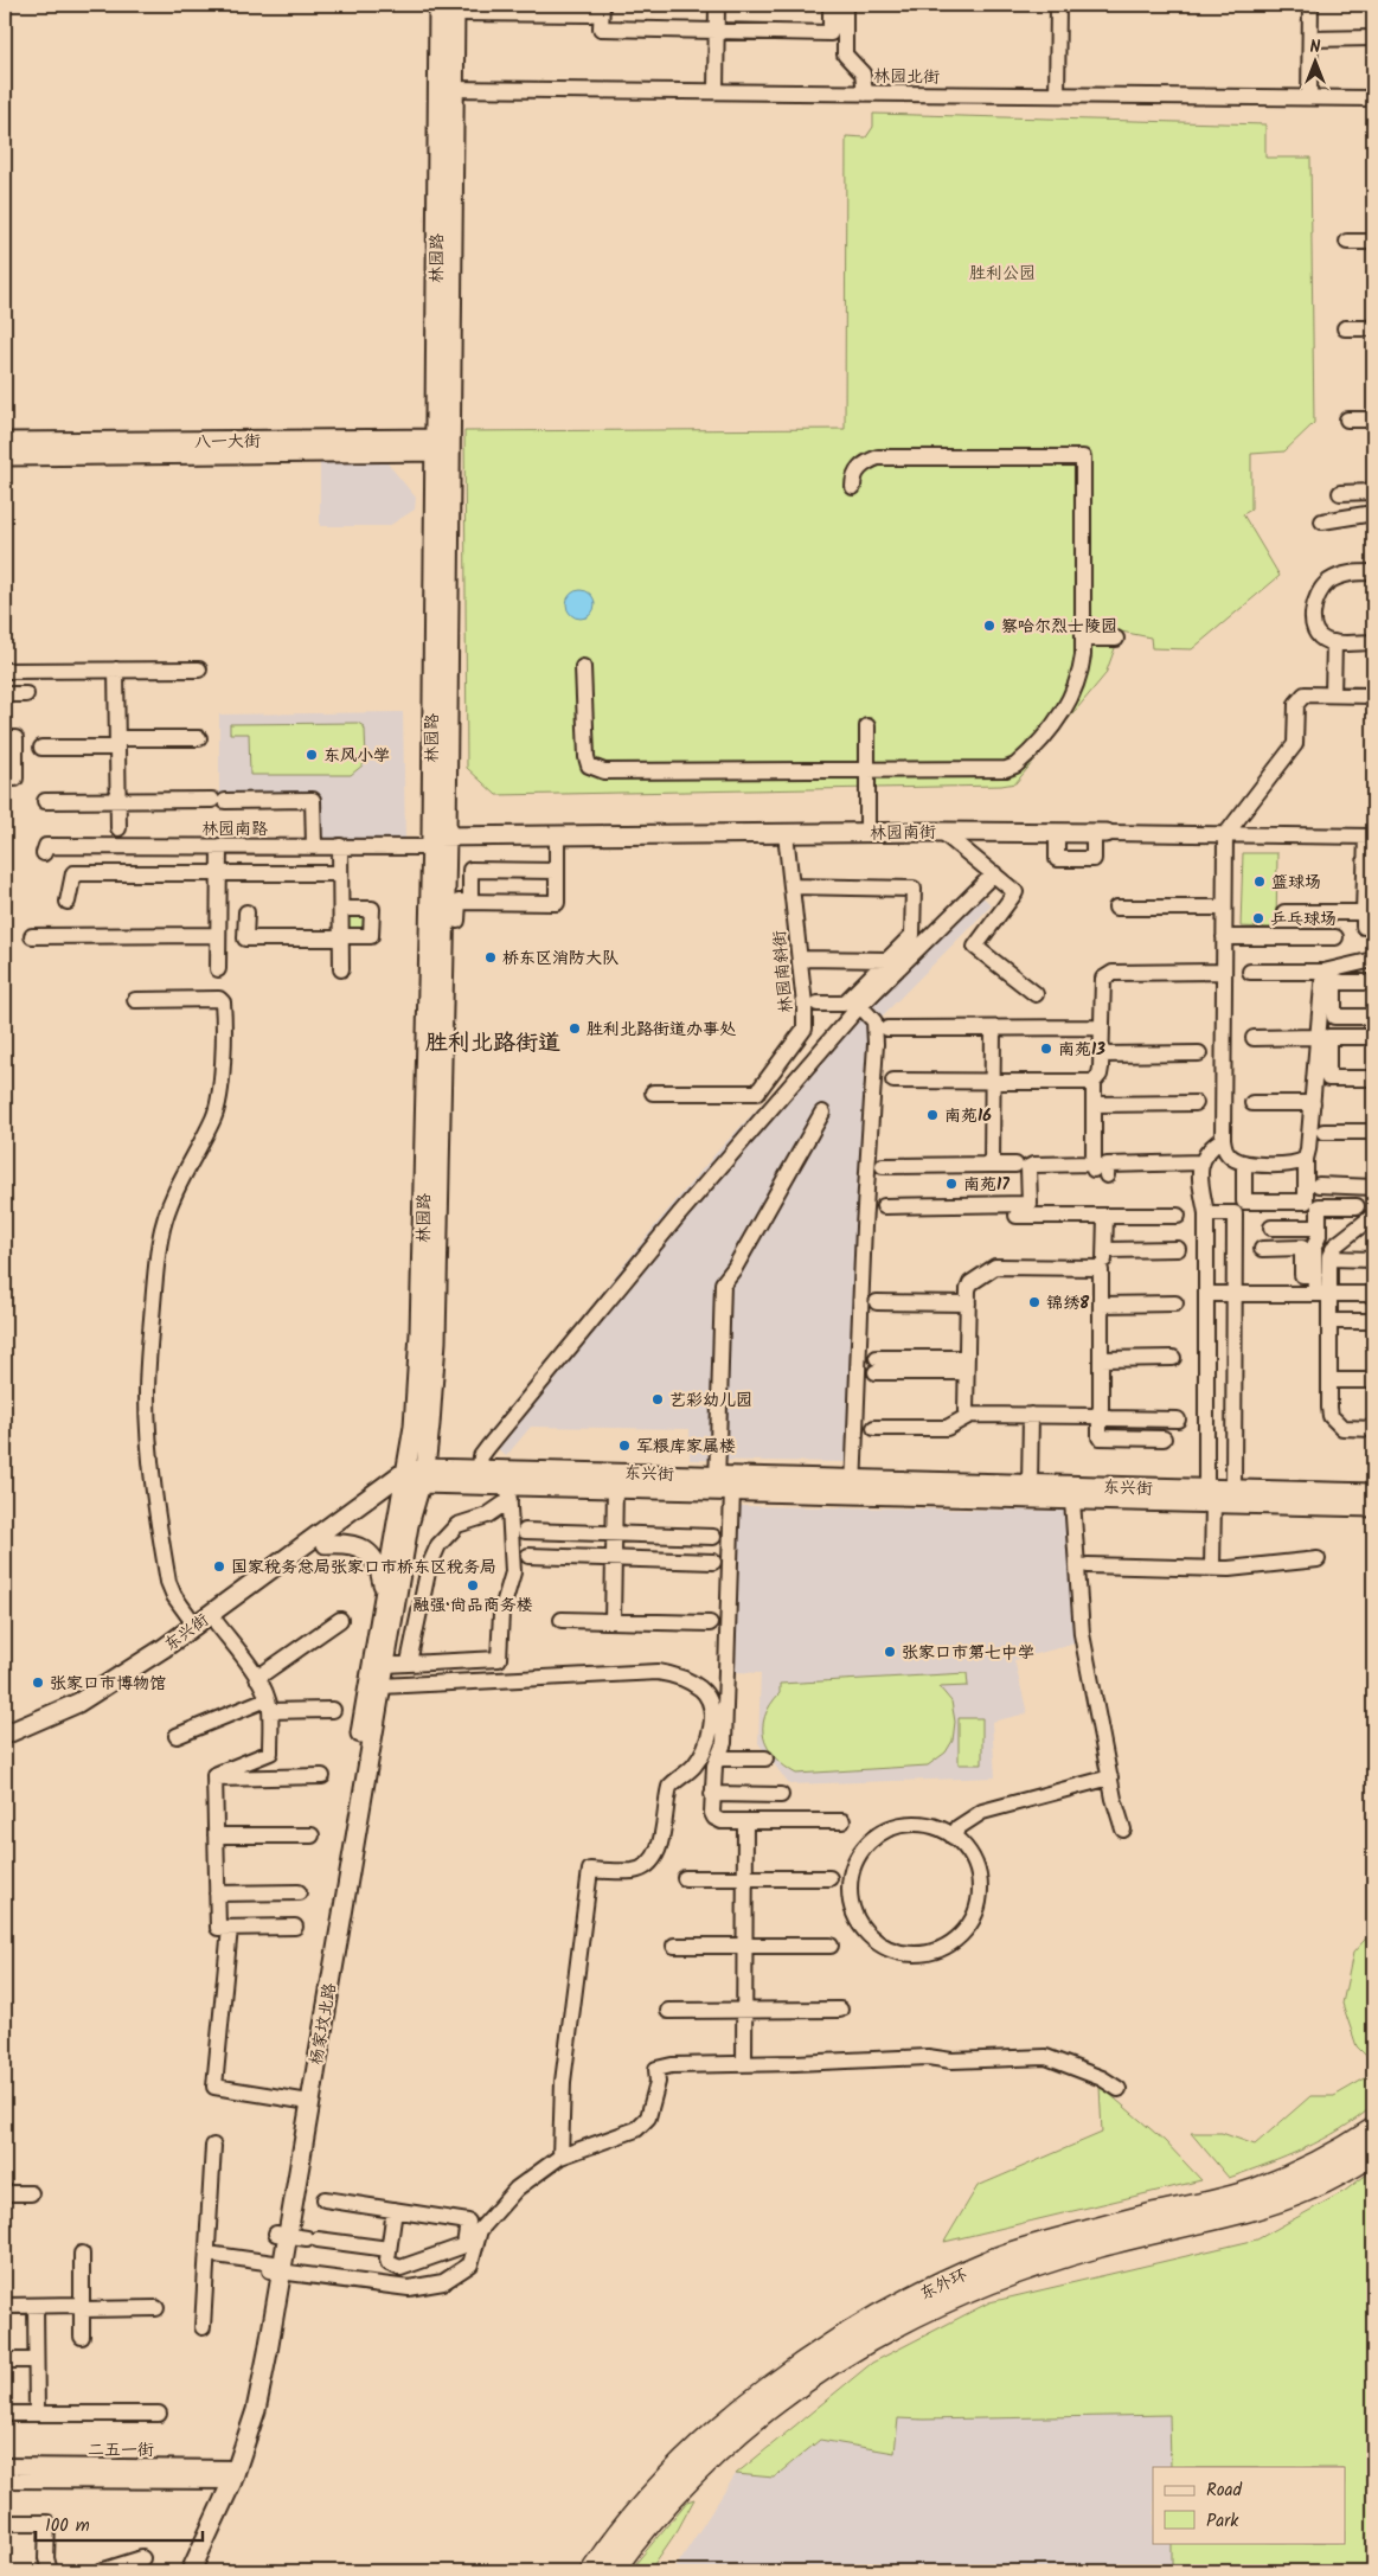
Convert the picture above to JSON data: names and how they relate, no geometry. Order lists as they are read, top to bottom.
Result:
{
  "streets": {
    "highway": ["东外环"],
    "main road": [
      "林园路",
      "八一大街",
      "林园南街",
      "东兴街",
      "杨家坟北路"
    ],
    "street": [
      "林园北街",
      "林园南路",
      "林园南斜街",
      "二五一街"
    ]
  },
  "crossings": [
    ["林园北街", "林园路"],
    ["林园路", "八一大街"],
    ["林园路", "林园南路"],
    ["林园路", "林园南街"],
    ["林园路", "东兴街"],
    ["林园路", "杨家坟北路"],
    ["林园南路", "林园南街"],
    ["林园南街", "林园南斜街"],
    ["东兴街", "杨家坟北路"],
    ["杨家坟北路", "二五一街"]
  ],
  "districts": ["胜利北路街道"],
  "parks": ["胜利公园"],
  "places": [
    "察哈尔烈士陵园",
    "东风小学",
    "篮球场",
    "乒乓球场",
    "桥东区消防大队",
    "胜利北路街道办事处",
    "南苑13",
    "南苑16",
    "南苑17",
    "锦绣8",
    "艺彩幼儿园",
    "军粮库家属楼",
    "国家税务总局张家口市桥东区税务局",
    "融强·尚品商务楼",
    "张家口市第七中学",
    "张家口市博物馆"
  ],
  "legend": ["Road", "Park"],
  "scale_bar": "100 m",
  "north": "top"
}
